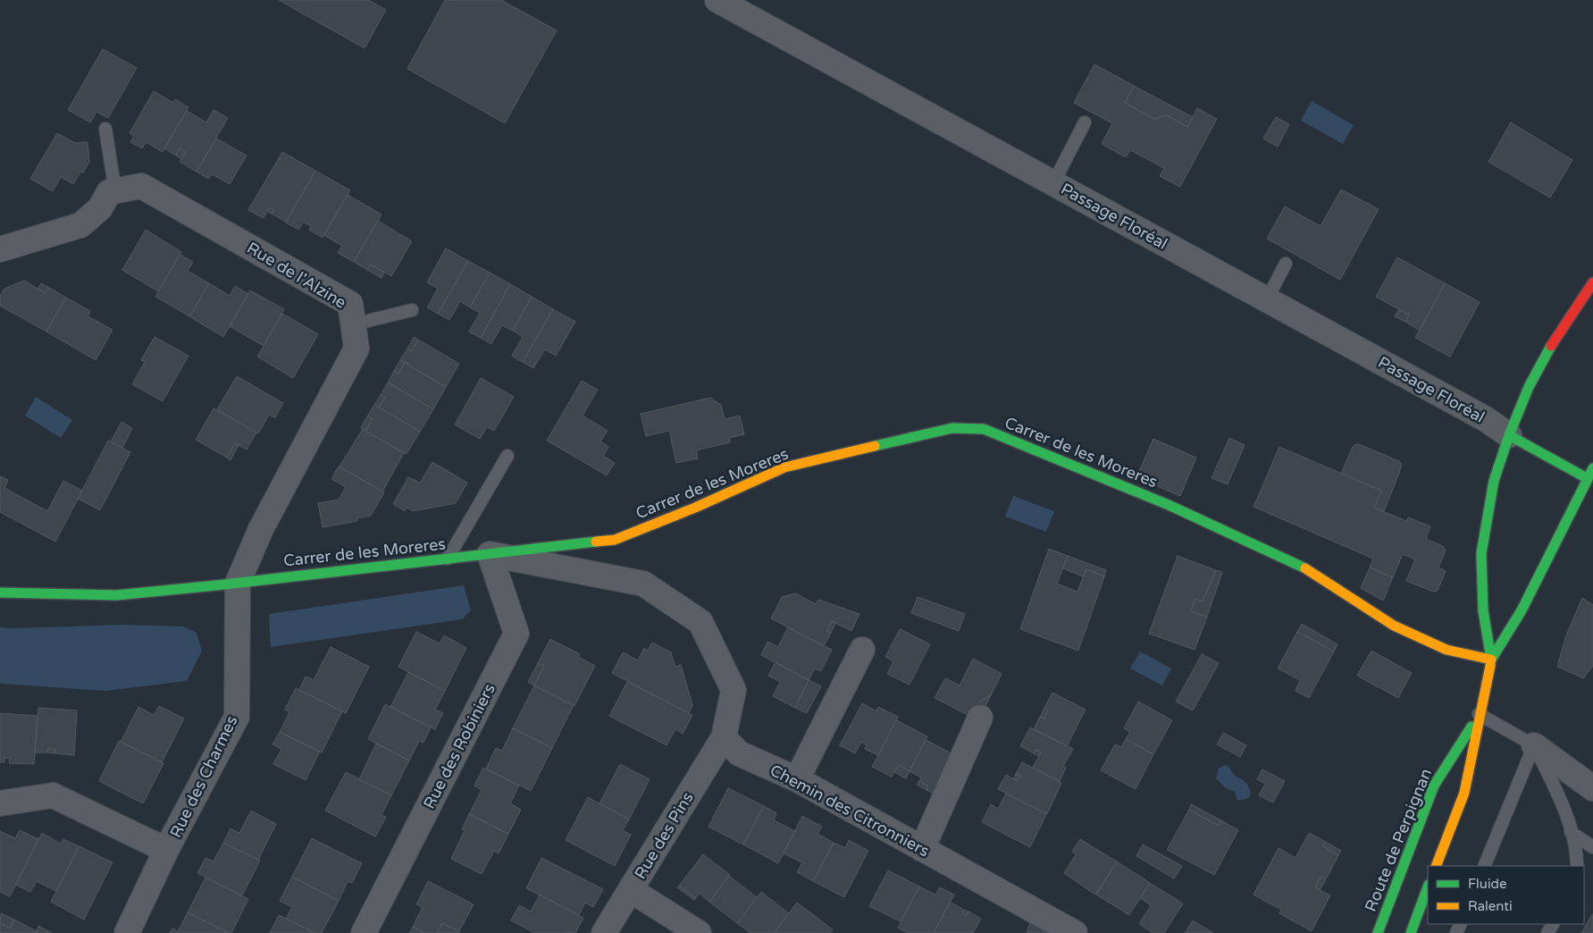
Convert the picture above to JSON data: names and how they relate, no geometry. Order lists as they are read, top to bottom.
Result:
{
  "streets": {
    "street": [
      "Passage Floréal",
      "Rue de l'Alzine",
      "Carrer de les Moreres",
      "Rue des Robiniers",
      "Rue des Charmes",
      "Chemin des Citronniers",
      "Rue des Pins",
      "Route de Perpignan"
    ]
  },
  "crossings": [
    ["Passage Floréal", "Route de Perpignan"],
    ["Rue de l'Alzine", "Carrer de les Moreres"],
    ["Rue de l'Alzine", "Rue des Charmes"],
    ["Carrer de les Moreres", "Rue des Robiniers"],
    ["Carrer de les Moreres", "Rue des Charmes"],
    ["Carrer de les Moreres", "Route de Perpignan"],
    ["Chemin des Citronniers", "Rue des Pins"]
  ],
  "legend": ["Fluide", "Ralenti"]
}
